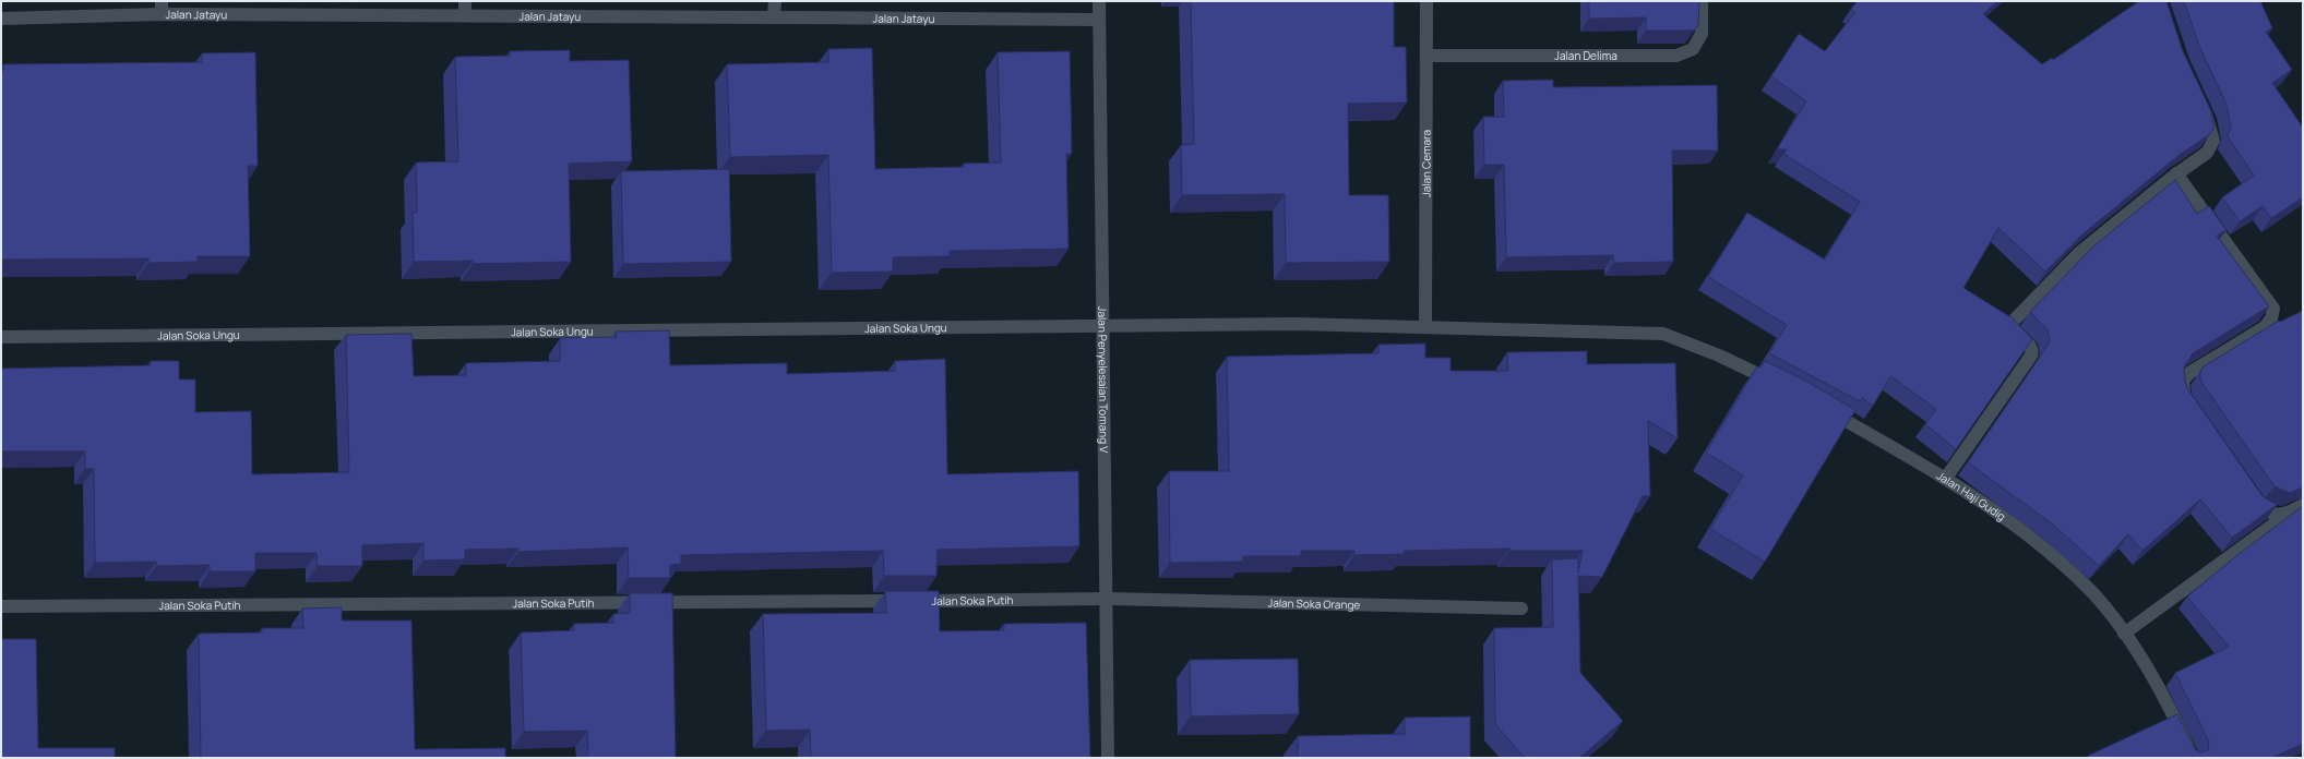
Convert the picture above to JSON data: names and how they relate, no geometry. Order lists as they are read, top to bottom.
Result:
{
  "streets": {
    "street": [
      "Jalan Jatayu",
      "Jalan Delima",
      "Jalan Cemara",
      "Jalan Soka Ungu",
      "Jalan Penyelesaian Tomang V",
      "Jalan Haji Gudig",
      "Jalan Soka Putih",
      "Jalan Soka Orange"
    ]
  },
  "crossings": [
    ["Jalan Jatayu", "Jalan Penyelesaian Tomang V"],
    ["Jalan Delima", "Jalan Cemara"],
    ["Jalan Cemara", "Jalan Soka Ungu"],
    ["Jalan Soka Ungu", "Jalan Penyelesaian Tomang V"],
    ["Jalan Penyelesaian Tomang V", "Jalan Soka Putih"],
    ["Jalan Penyelesaian Tomang V", "Jalan Soka Orange"],
    ["Jalan Soka Putih", "Jalan Soka Orange"]
  ]
}
